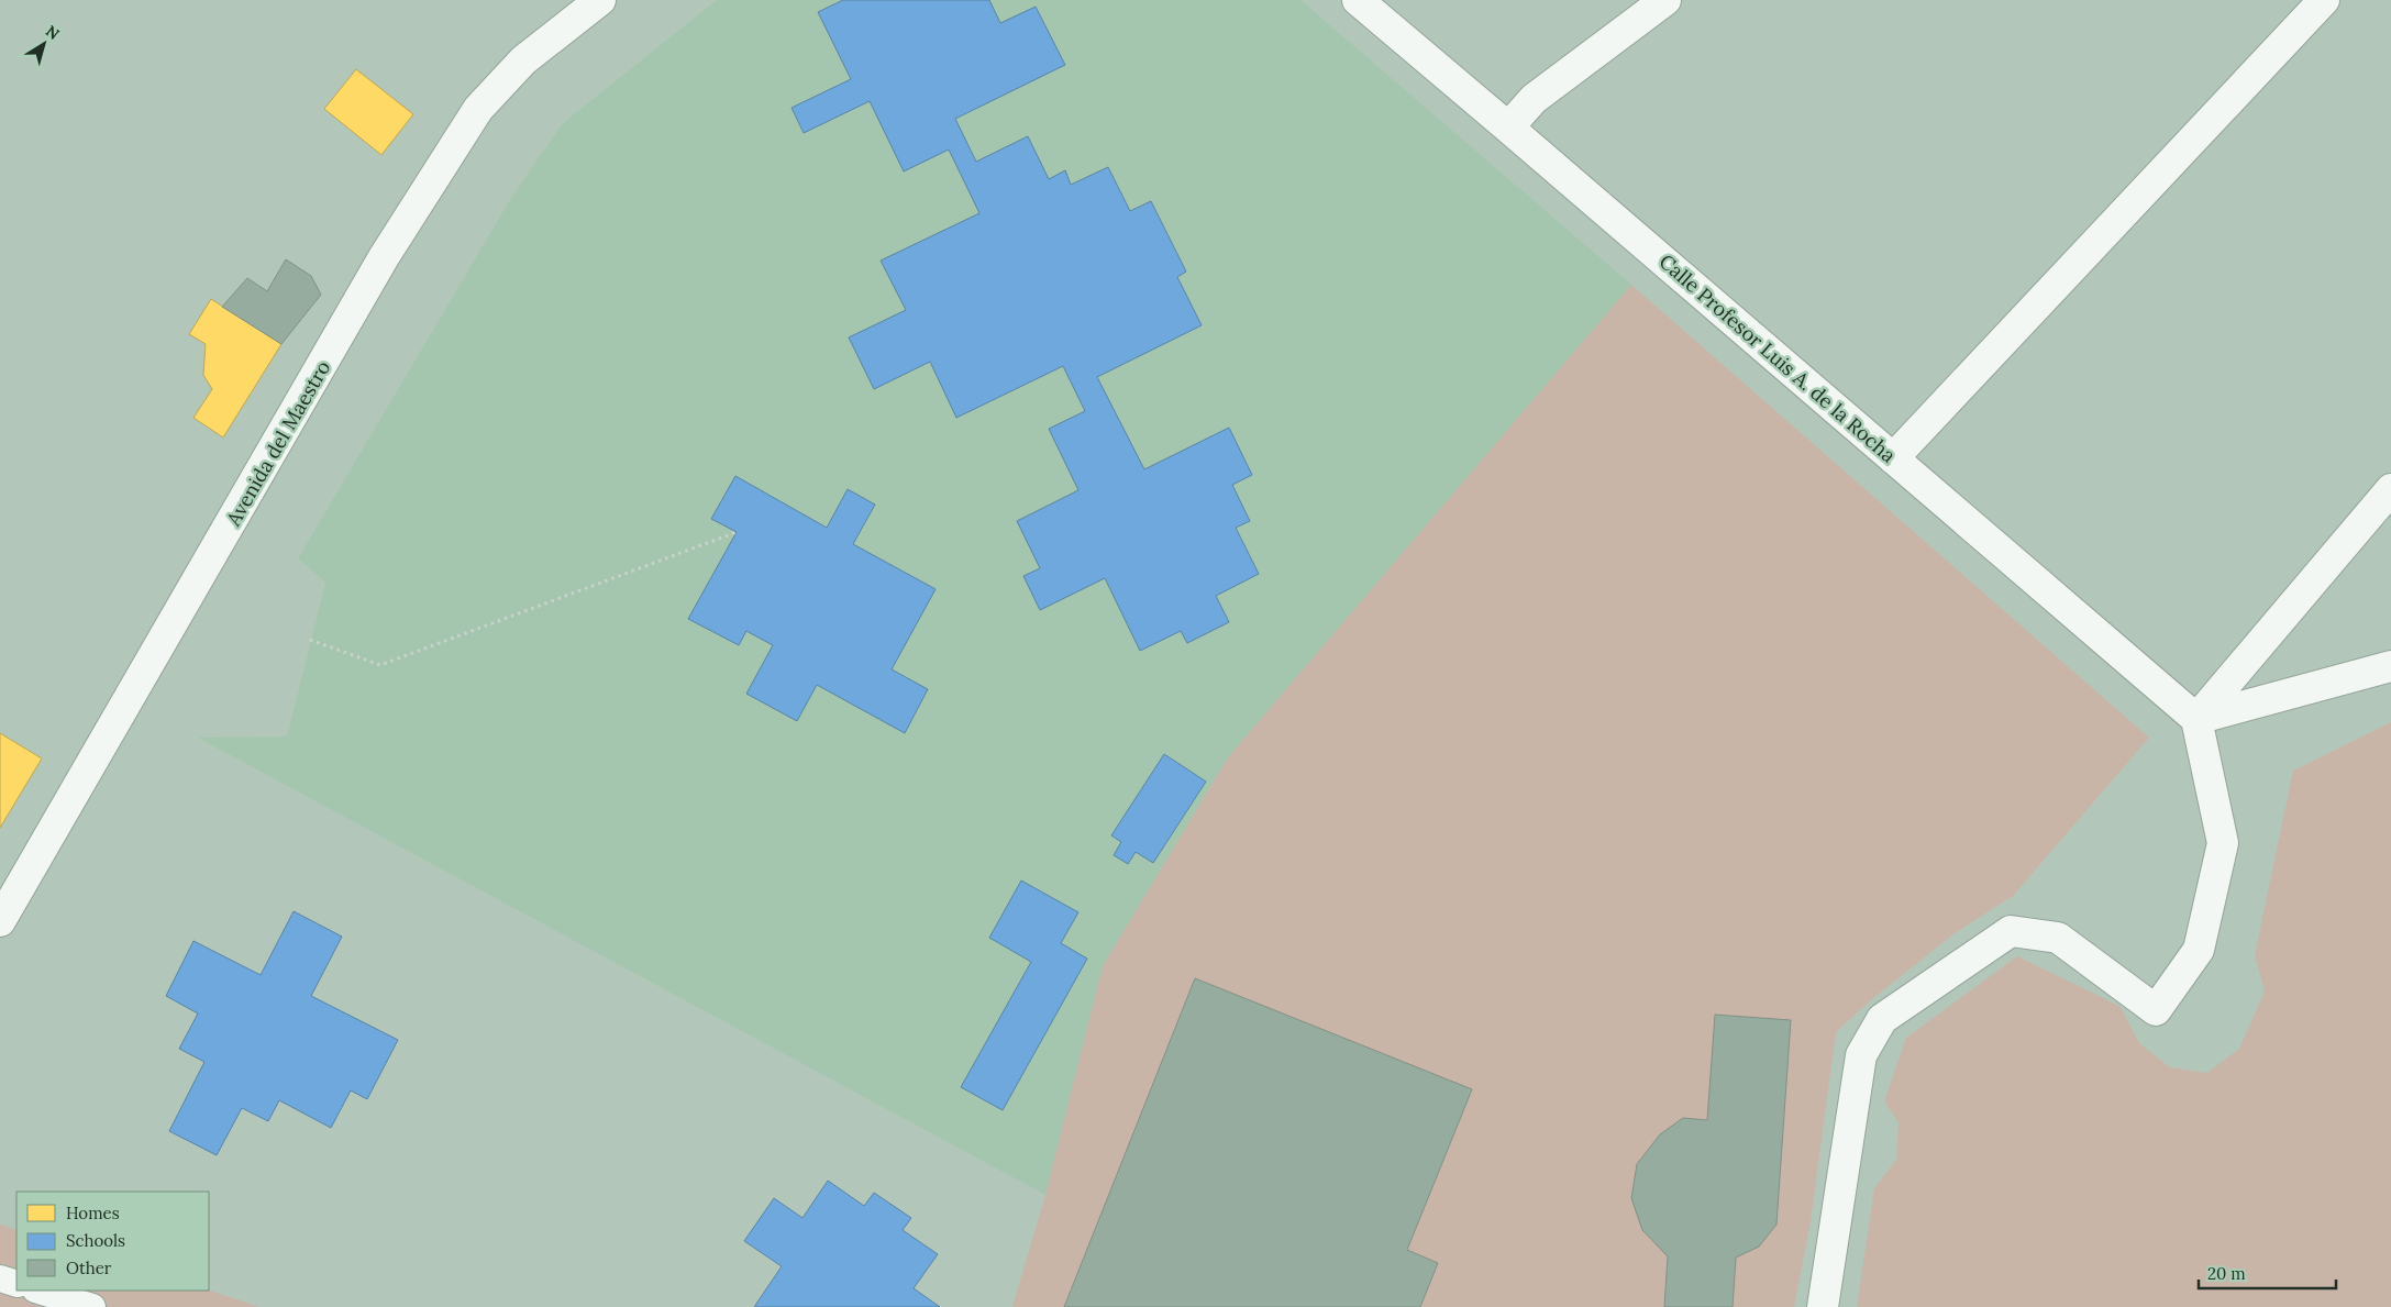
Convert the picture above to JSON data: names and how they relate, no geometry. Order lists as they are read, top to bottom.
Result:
{
  "streets": {
    "street": ["Calle Profesor Luis A. de la Rocha", "Avenida del Maestro"]
  },
  "legend": ["Homes", "Schools", "Other"],
  "scale_bar": "20 m",
  "north": "top right"
}
